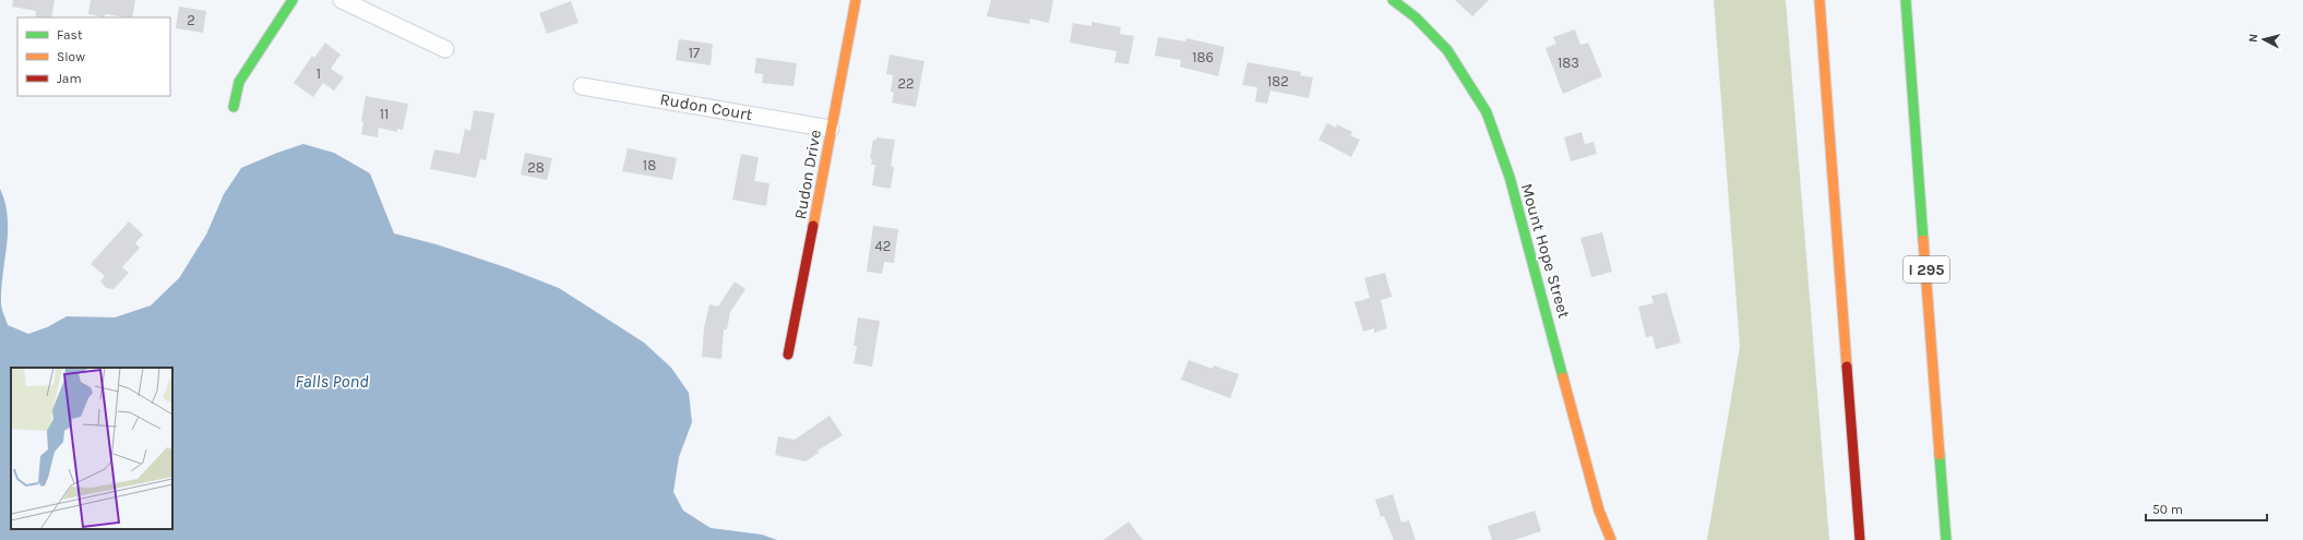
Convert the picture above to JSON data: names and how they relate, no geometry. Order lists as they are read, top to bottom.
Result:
{
  "streets": {
    "main road": ["Rudon Drive", "Mount Hope Street", "I 295"],
    "street": ["Rudon Court"]
  },
  "crossings": [
    ["Rudon Court", "Rudon Drive"]
  ],
  "water": ["Falls Pond"],
  "house_numbers": [
    "2",
    "17",
    "186",
    "183",
    "1",
    "182",
    "22",
    "11",
    "18",
    "28",
    "42"
  ],
  "legend": ["Fast", "Slow", "Jam"],
  "scale_bar": "50 m",
  "north": "left"
}
